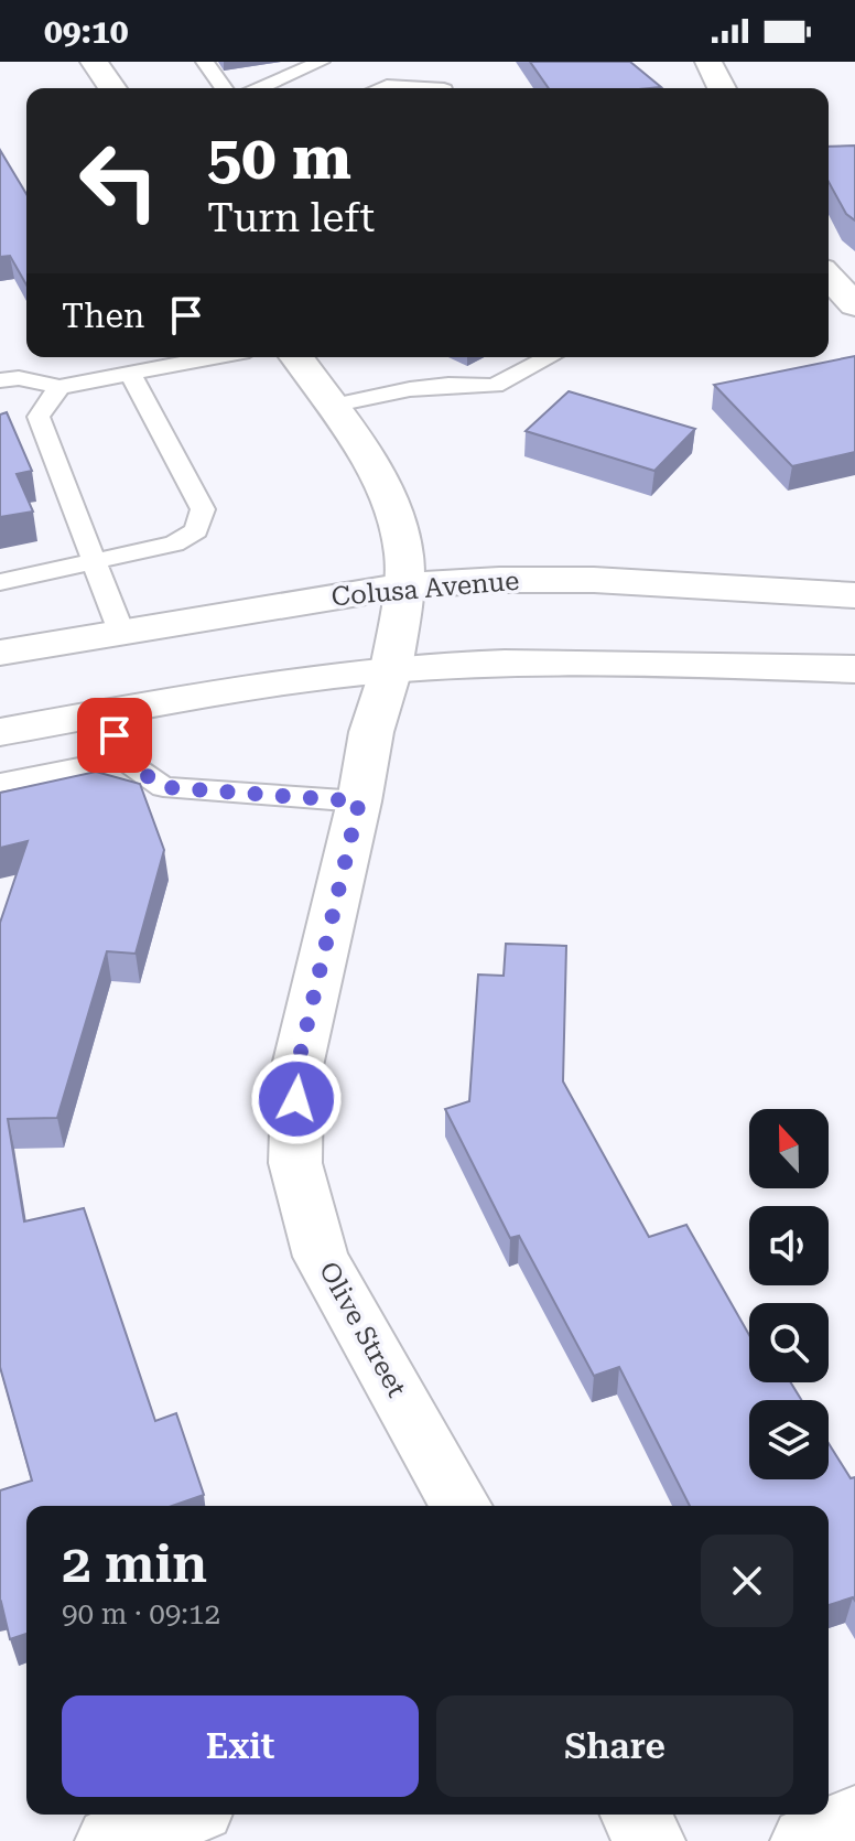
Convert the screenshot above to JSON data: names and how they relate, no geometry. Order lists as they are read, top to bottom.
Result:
{
  "streets": {
    "main road": ["Colusa Avenue", "Olive Street"]
  },
  "crossings": [
    ["Colusa Avenue", "Olive Street"]
  ],
  "north": "top",
  "page": {
    "status": "09:10",
    "turn": ["50 m", "Turn left"],
    "then": "Then",
    "heading": ["2 min", "90 m · 09:12"],
    "buttons": ["Exit", "Share"]
  }
}
